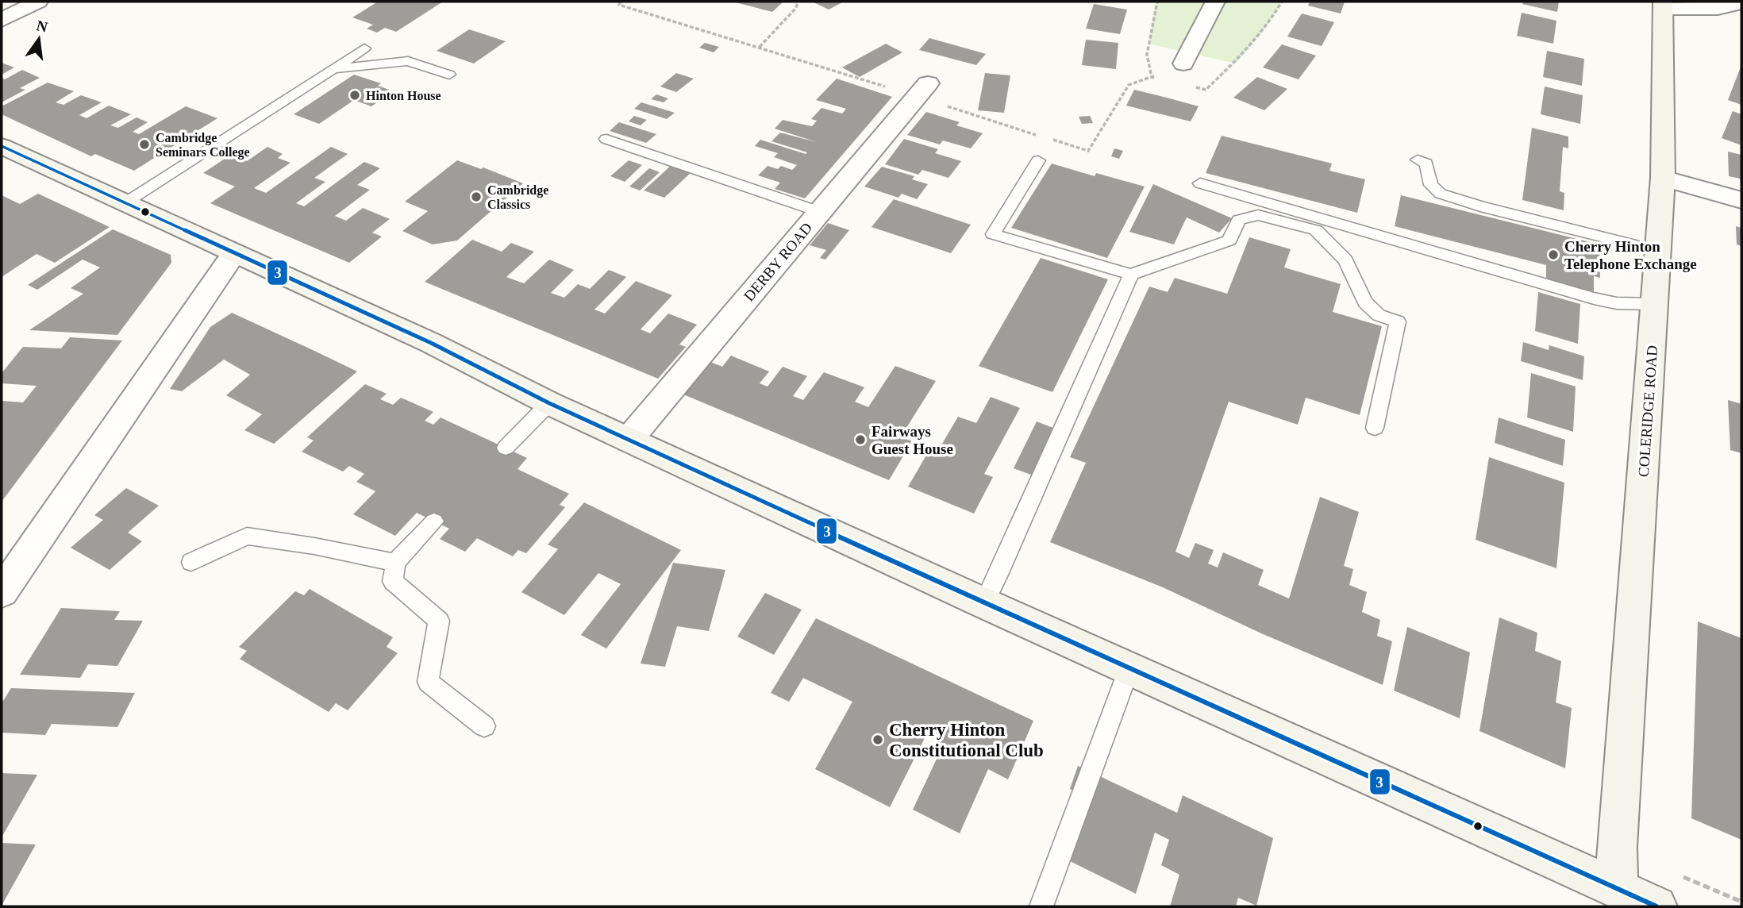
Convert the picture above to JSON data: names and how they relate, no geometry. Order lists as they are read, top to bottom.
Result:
{
  "streets": {
    "street": ["DERBY ROAD", "COLERIDGE ROAD"]
  },
  "places": [
    "Hinton House",
    "Cambridge Seminars College",
    "Cambridge Classics",
    "Cherry Hinton Telephone Exchange",
    "Fairways Guest House",
    "Cherry Hinton Constitutional Club"
  ],
  "lines": ["transit line 3"],
  "north": "top"
}
